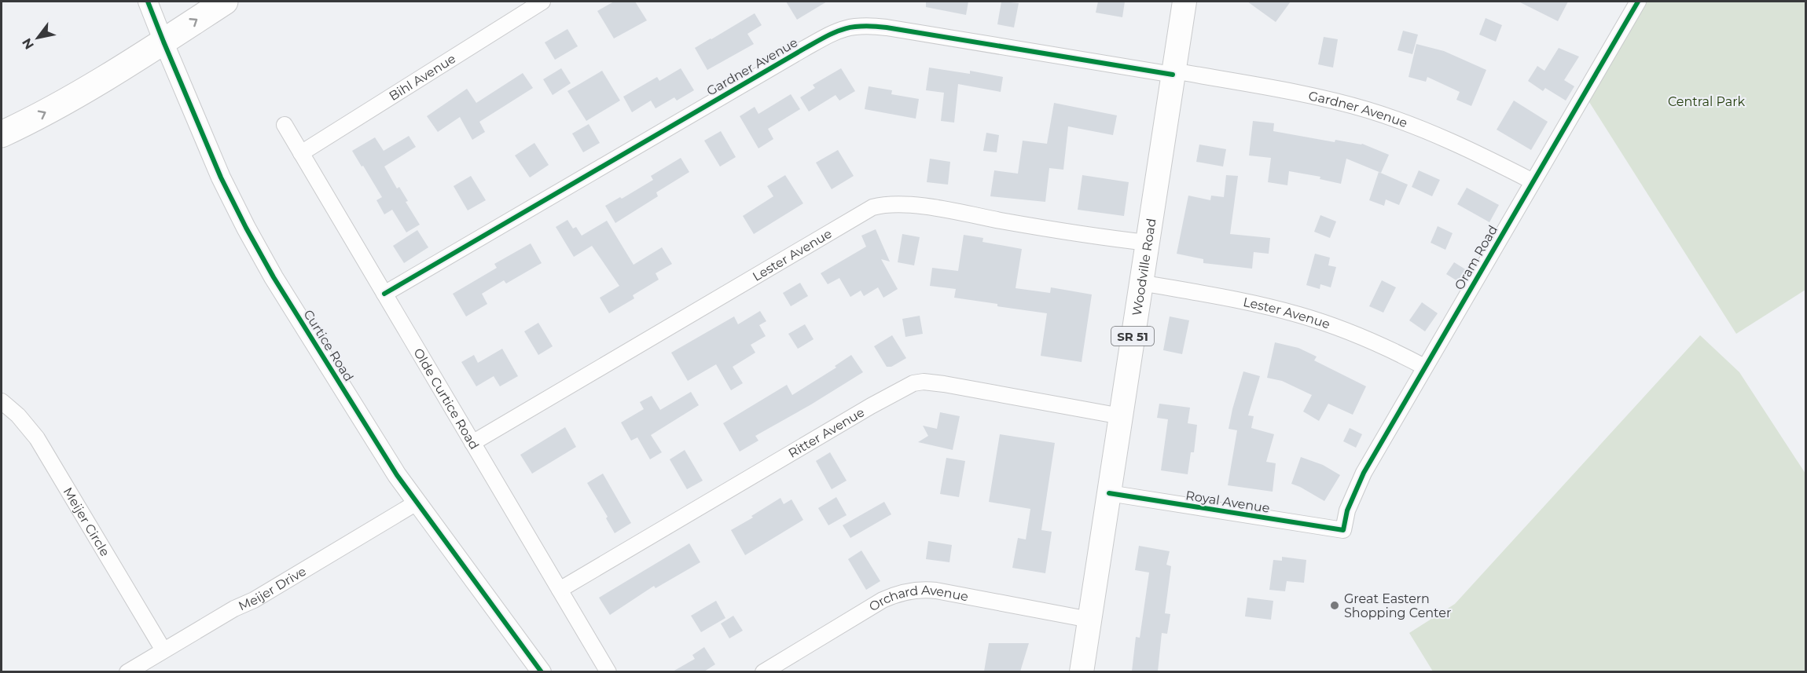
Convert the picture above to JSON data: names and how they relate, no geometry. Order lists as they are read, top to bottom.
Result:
{
  "streets": {
    "main road": ["Woodville Road", "SR 51"],
    "street": [
      "Gardner Avenue",
      "Bihl Avenue",
      "Lester Avenue",
      "Oram Road",
      "Curtice Road",
      "Olde Curtice Road",
      "Ritter Avenue",
      "Royal Avenue",
      "Meijer Circle",
      "Meijer Drive",
      "Orchard Avenue"
    ]
  },
  "crossings": [
    ["Gardner Avenue", "Oram Road"],
    ["Gardner Avenue", "Woodville Road"],
    ["Gardner Avenue", "Olde Curtice Road"],
    ["Bihl Avenue", "Olde Curtice Road"],
    ["Lester Avenue", "Oram Road"],
    ["Lester Avenue", "Woodville Road"],
    ["Lester Avenue", "Olde Curtice Road"],
    ["Oram Road", "Royal Avenue"],
    ["Woodville Road", "Ritter Avenue"],
    ["Woodville Road", "Royal Avenue"],
    ["Woodville Road", "Orchard Avenue"],
    ["Curtice Road", "Meijer Drive"],
    ["Olde Curtice Road", "Ritter Avenue"],
    ["Meijer Circle", "Meijer Drive"]
  ],
  "parks": ["Central Park"],
  "places": ["Great Eastern Shopping Center"],
  "north": "bottom left"
}
